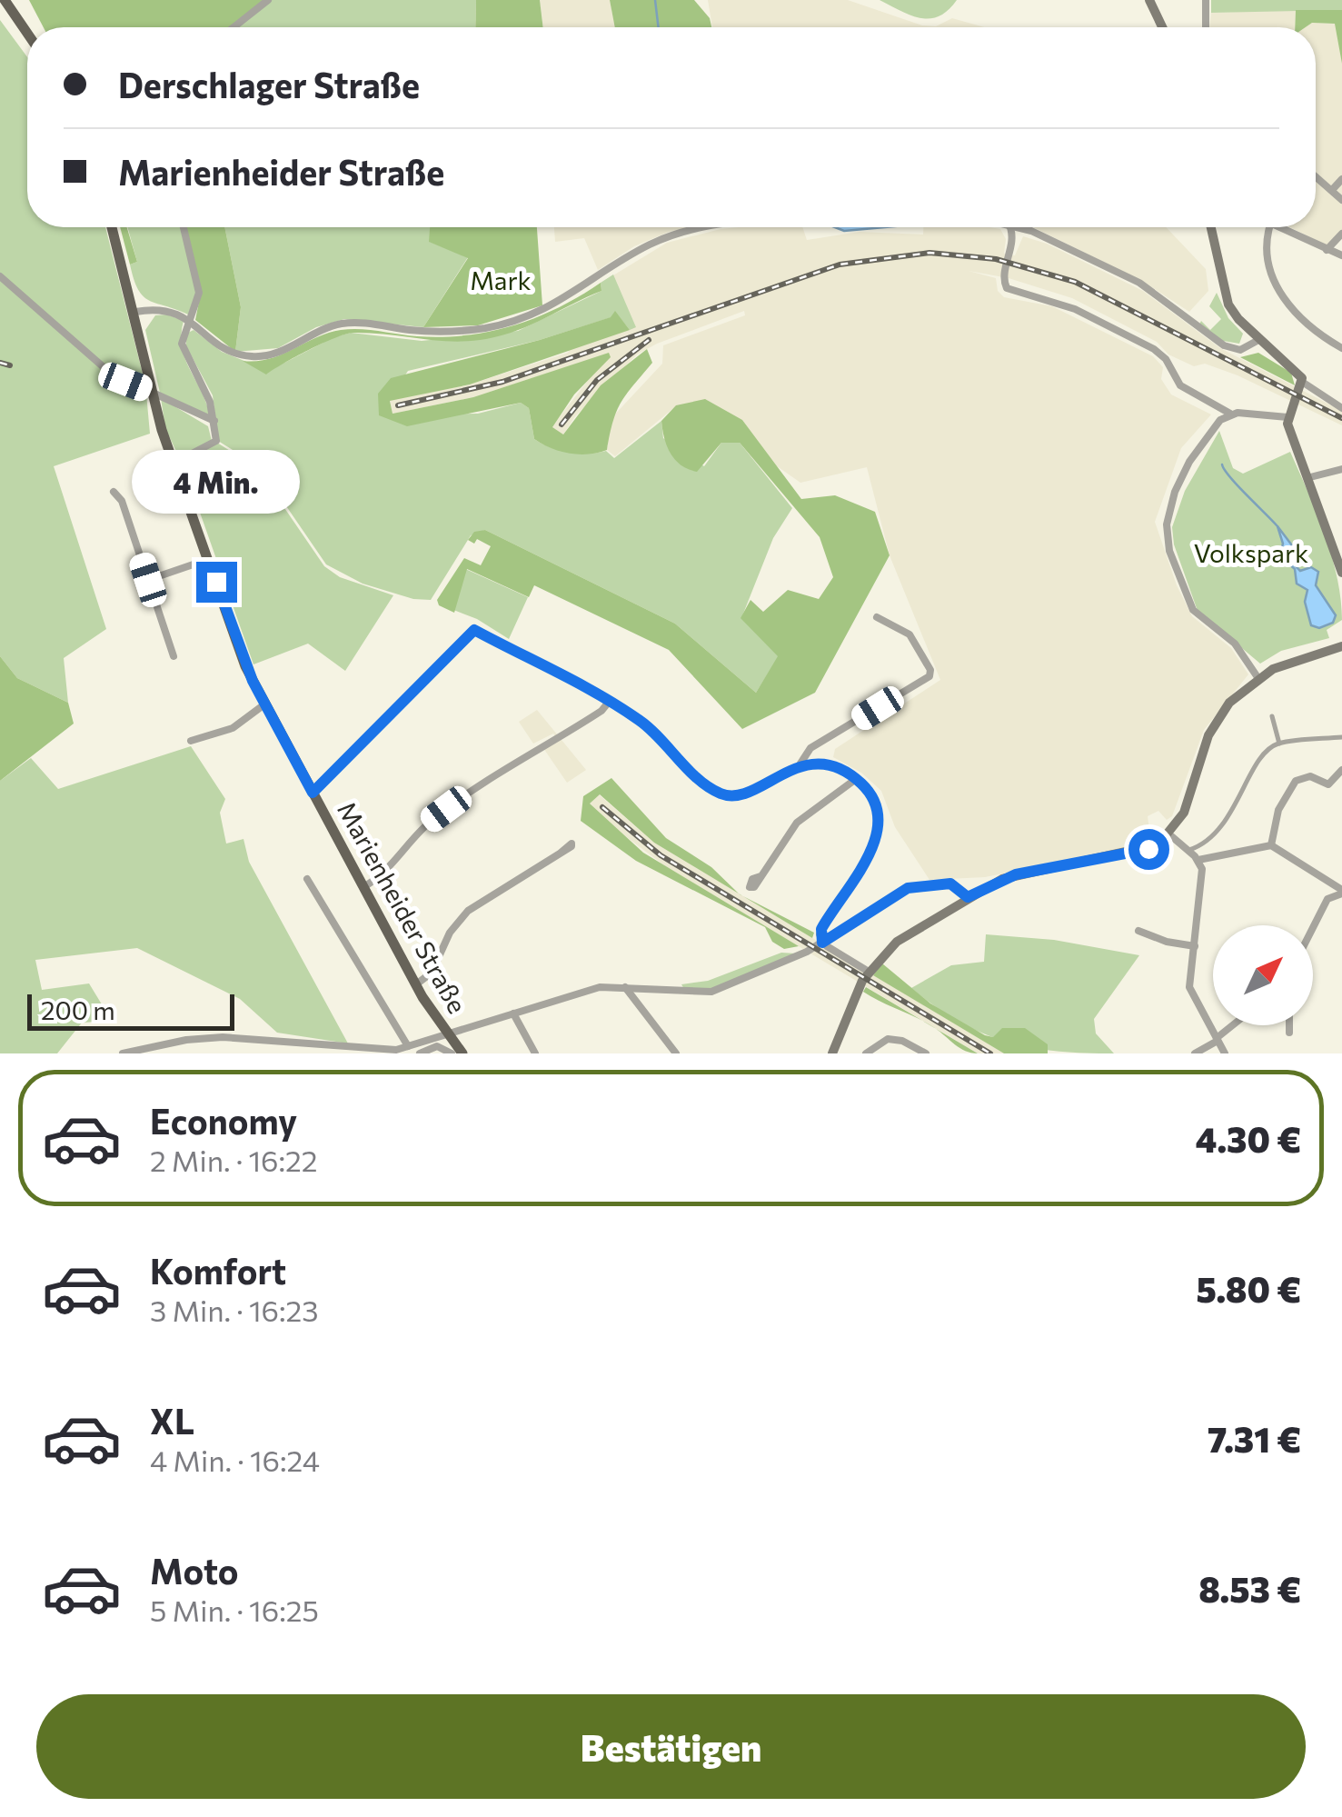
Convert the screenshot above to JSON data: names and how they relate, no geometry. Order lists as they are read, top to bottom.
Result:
{
  "streets": {
    "main road": ["Marienheider Straße"]
  },
  "parks": ["Mark", "Volkspark"],
  "scale_bar": "200 m",
  "north": "top right",
  "page": {
    "banner": ["Derschlager Straße", "Marienheider Straße"],
    "bubble": "4 Min.",
    "scale": "200 m",
    "list": [
      {
        "name": "Economy",
        "note": "2 Min. · 16:22",
        "value": "4.30 €"
      },
      {
        "name": "Komfort",
        "note": "3 Min. · 16:23",
        "value": "5.80 €"
      },
      {
        "name": "XL",
        "note": "4 Min. · 16:24",
        "value": "7.31 €"
      },
      {
        "name": "Moto",
        "note": "5 Min. · 16:25",
        "value": "8.53 €"
      }
    ],
    "buttons": "Bestätigen"
  }
}
